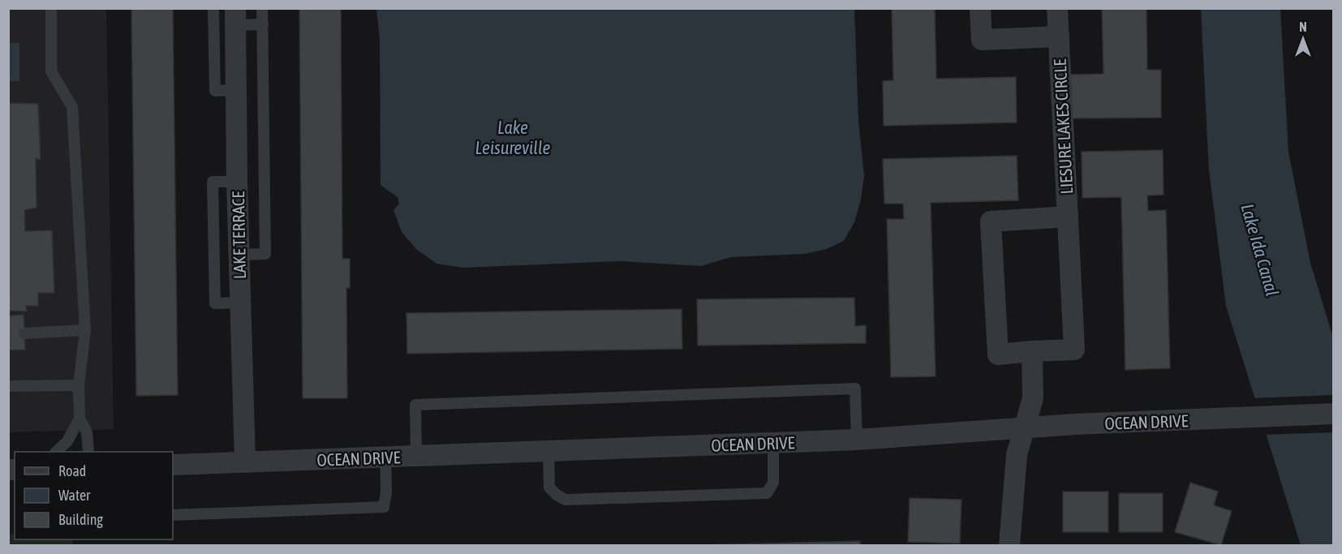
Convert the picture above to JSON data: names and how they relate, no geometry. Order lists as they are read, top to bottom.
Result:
{
  "streets": {
    "street": ["LIESURE LAKES CIRCLE", "LAKE TERRACE", "OCEAN DRIVE"]
  },
  "crossings": [
    ["LAKE TERRACE", "OCEAN DRIVE"]
  ],
  "water": ["Lake Leisureville", "Lake Ida Canal"],
  "legend": ["Road", "Water", "Building"],
  "north": "top"
}
